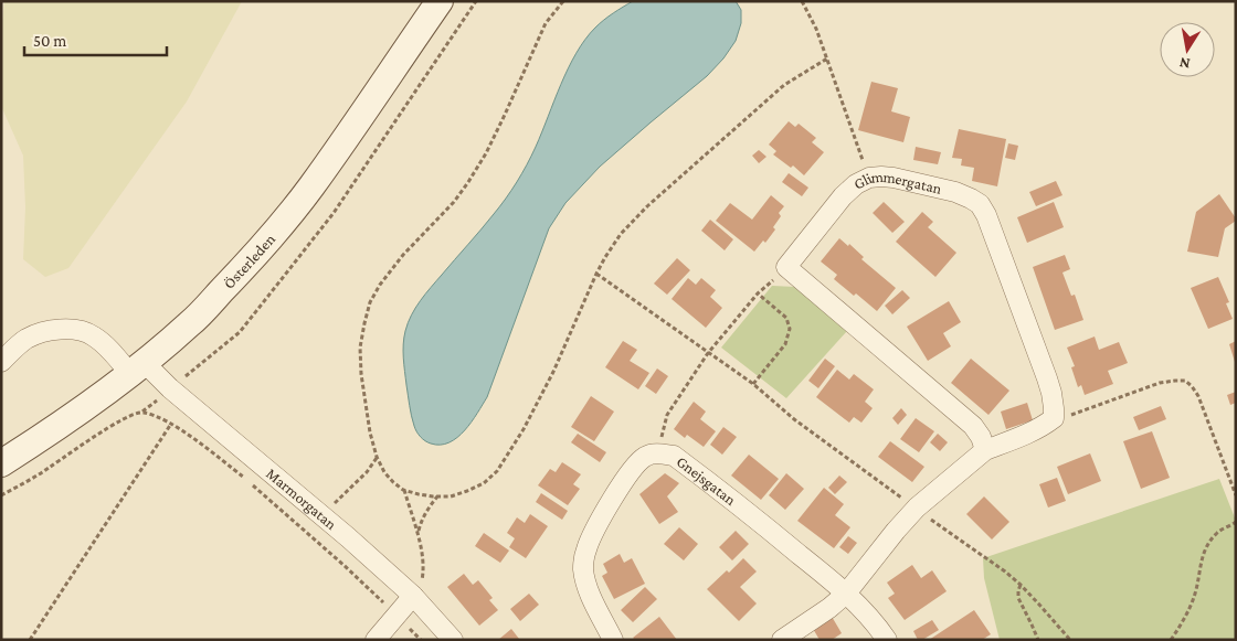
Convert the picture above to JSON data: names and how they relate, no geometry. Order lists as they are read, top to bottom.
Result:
{
  "streets": {
    "main road": ["Österleden"],
    "street": ["Glimmergatan", "Gnejsgatan", "Marmorgatan"]
  },
  "crossings": [
    ["Österleden", "Marmorgatan"]
  ],
  "scale_bar": "50 m",
  "north": "bottom"
}
